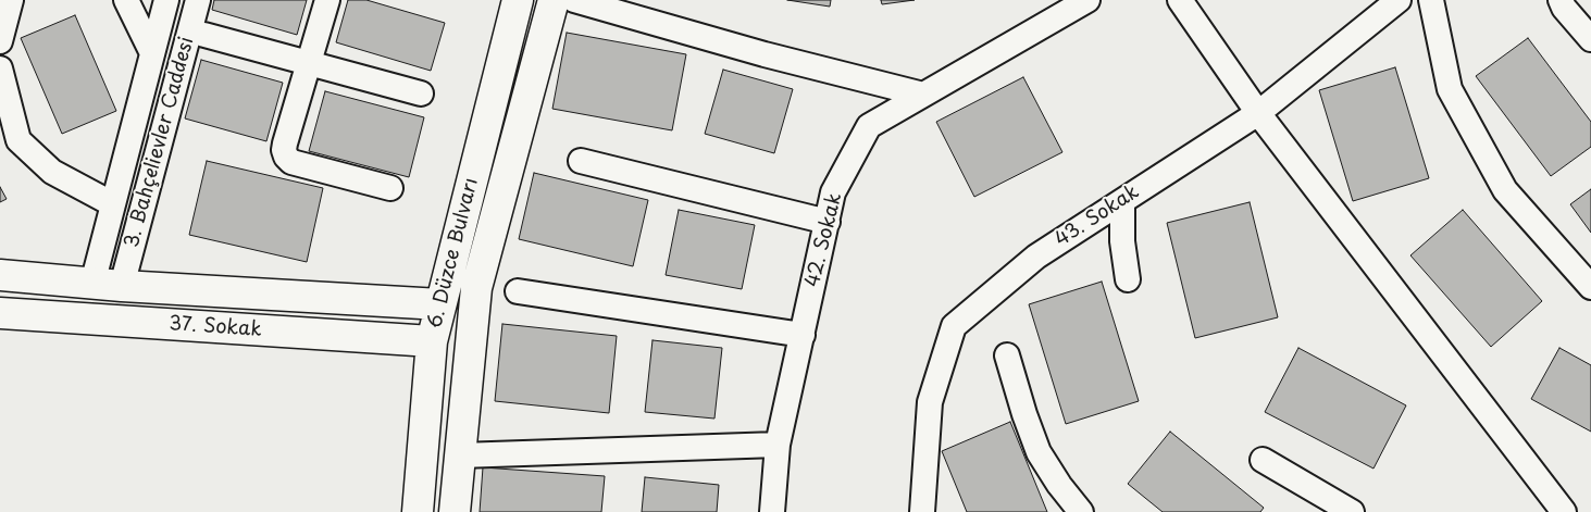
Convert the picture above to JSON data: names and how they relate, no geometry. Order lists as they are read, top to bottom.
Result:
{
  "streets": {
    "street": [
      "3. Bahçelievler Caddesi",
      "43. Sokak",
      "42. Sokak",
      "6. Düzce Bulvarı",
      "37. Sokak"
    ]
  },
  "crossings": [
    ["6. Düzce Bulvarı", "37. Sokak"]
  ]
}
